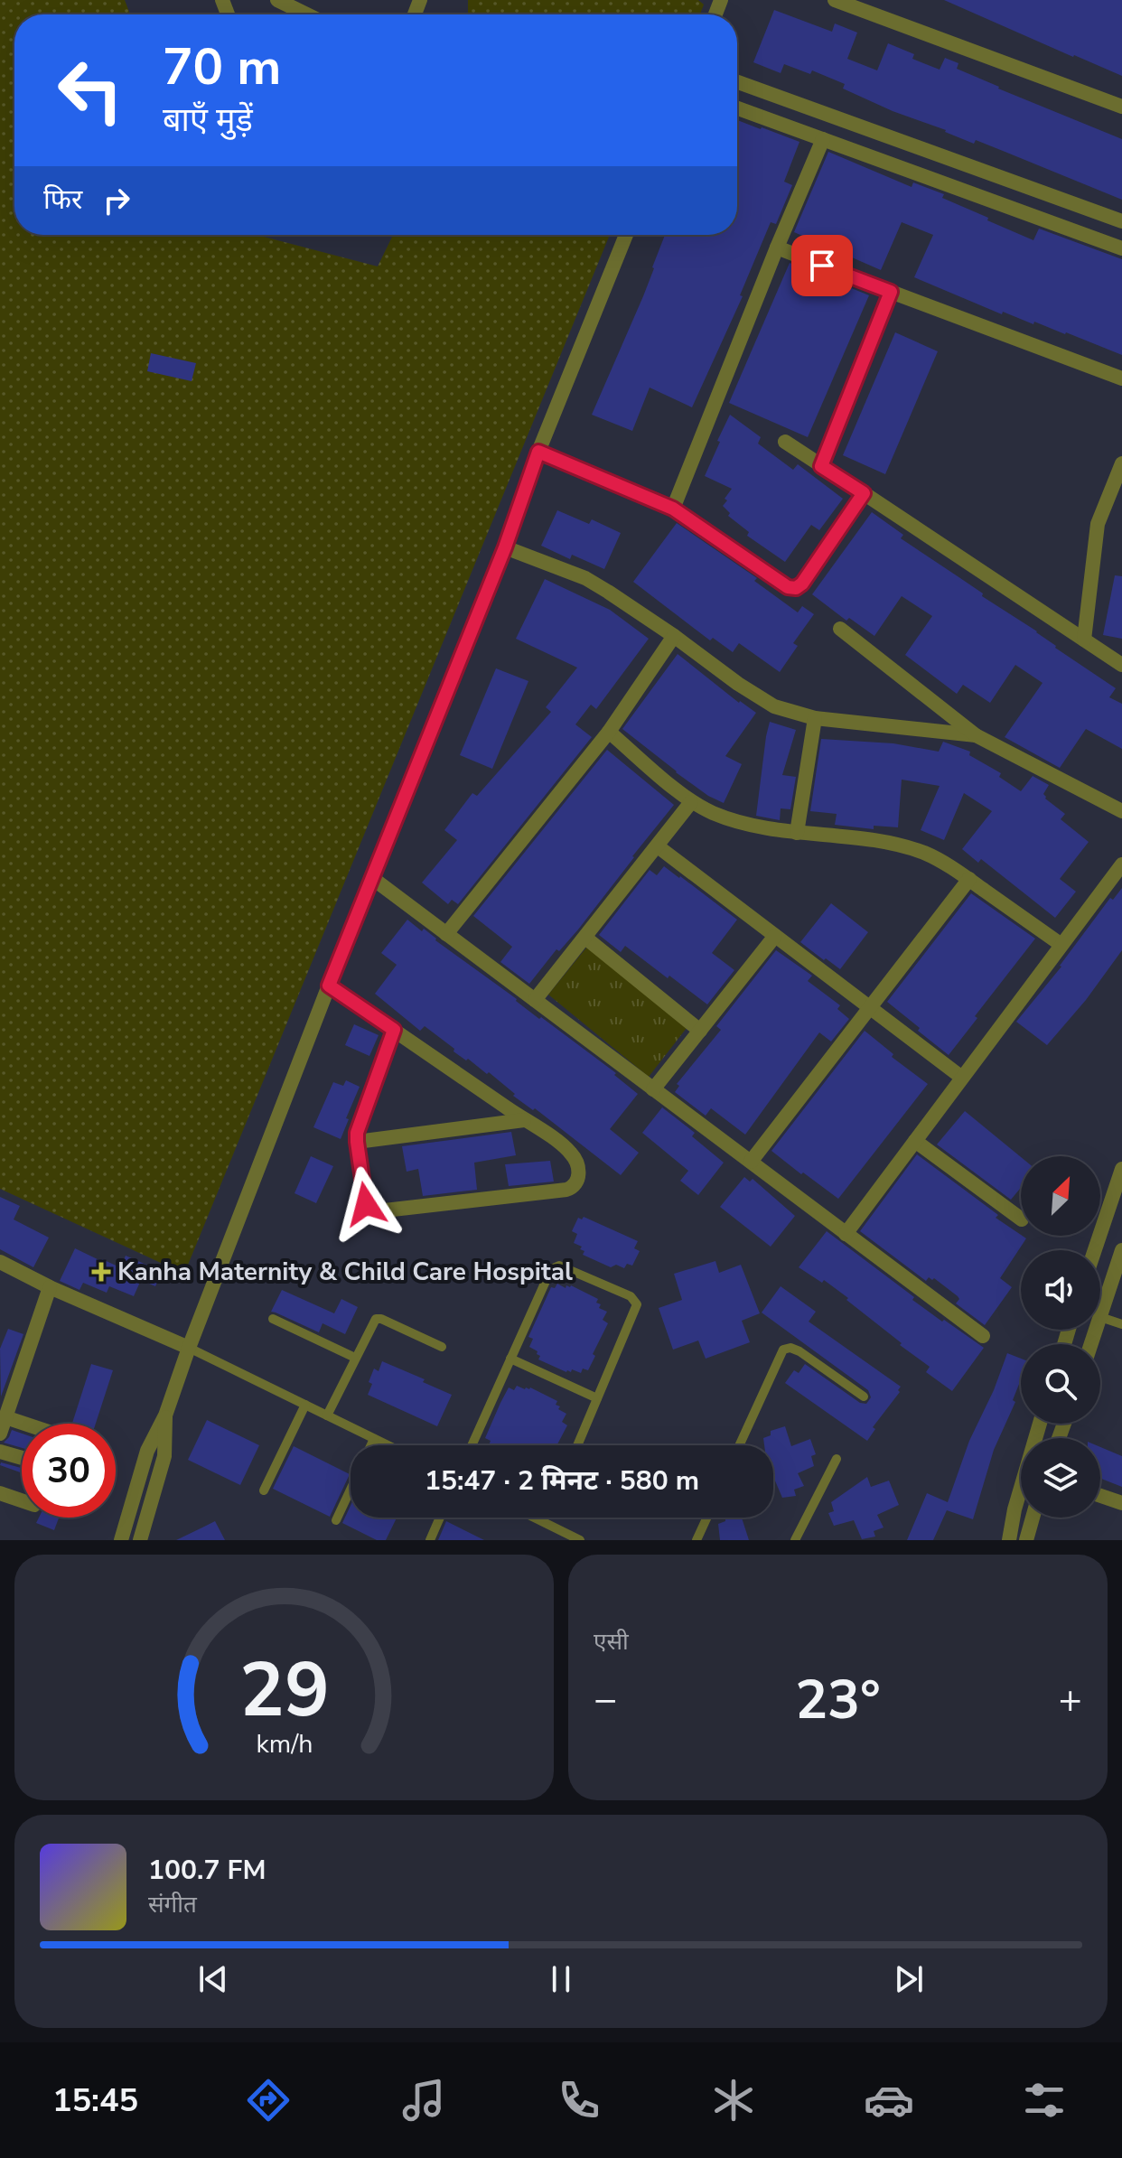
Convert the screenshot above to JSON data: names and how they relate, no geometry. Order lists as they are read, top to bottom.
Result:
{
  "places": {
    "health": ["Kanha Maternity & Child Care Hospital"]
  },
  "north": "top right",
  "page": {
    "turn": ["70 m", "बाएँ मुड़ें"],
    "then": "फिर",
    "limit": "30",
    "trip": "15:47 · 2 मिनट · 580 m",
    "tile": "एसी",
    "heat": ["−", "23°", "+"],
    "song": ["100.7 FM", "संगीत"],
    "tabs": "15:45",
    "gauge": ["29", "km/h"]
  }
}
